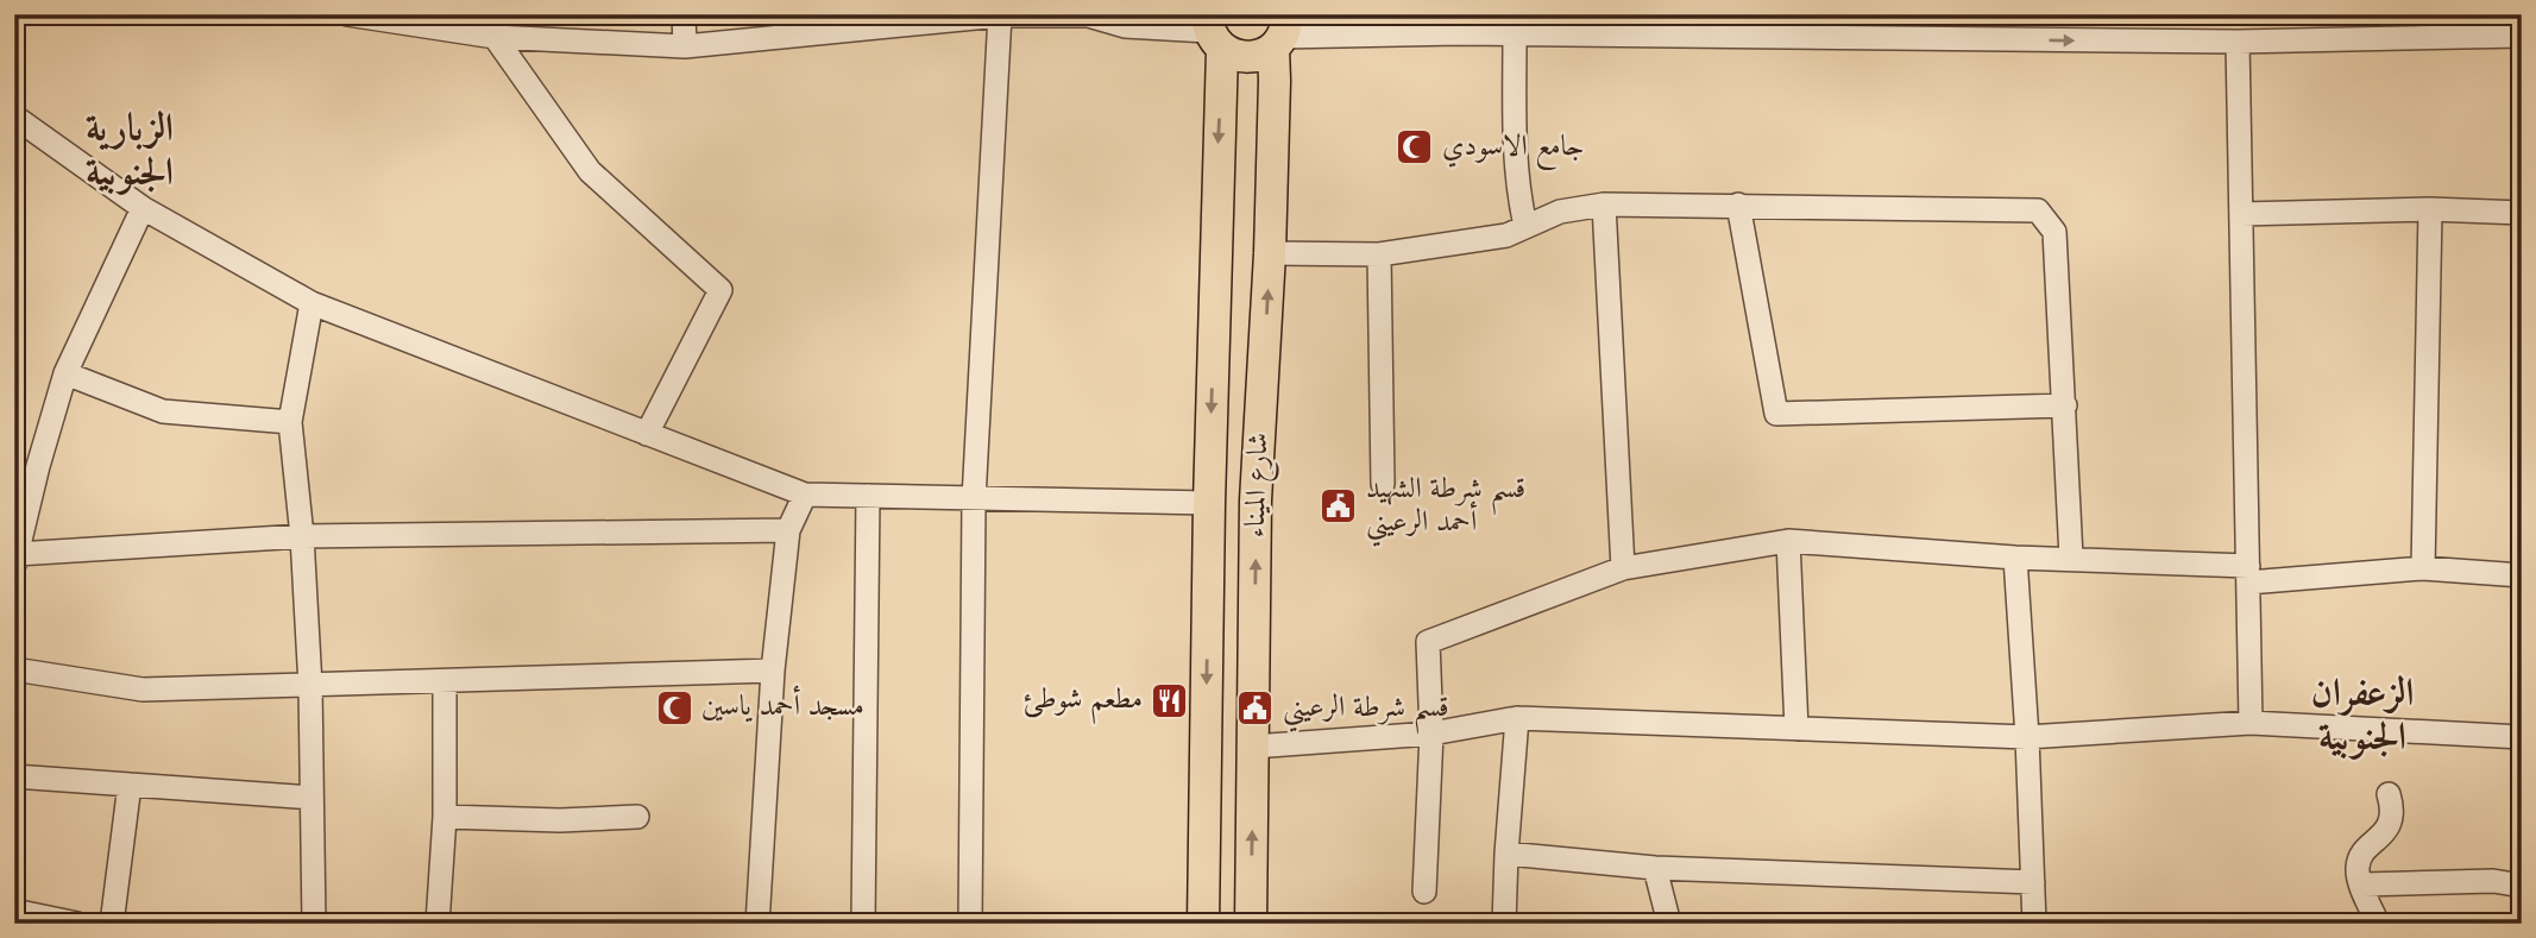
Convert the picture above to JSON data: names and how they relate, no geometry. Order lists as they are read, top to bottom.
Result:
{
  "streets": {
    "highway": ["شارع الميناء"]
  },
  "districts": ["الزبارية الجنوبية", "الزعفران الجنوبية"],
  "places": {
    "mosque": ["جامع الاسودي", "مسجد أحمد ياسين"],
    "public building": ["قسم شرطة الشهيد أحمد الرعيني", "قسم شرطة الرعيني"],
    "restaurant": ["مطعم شوطئ"]
  }
}
